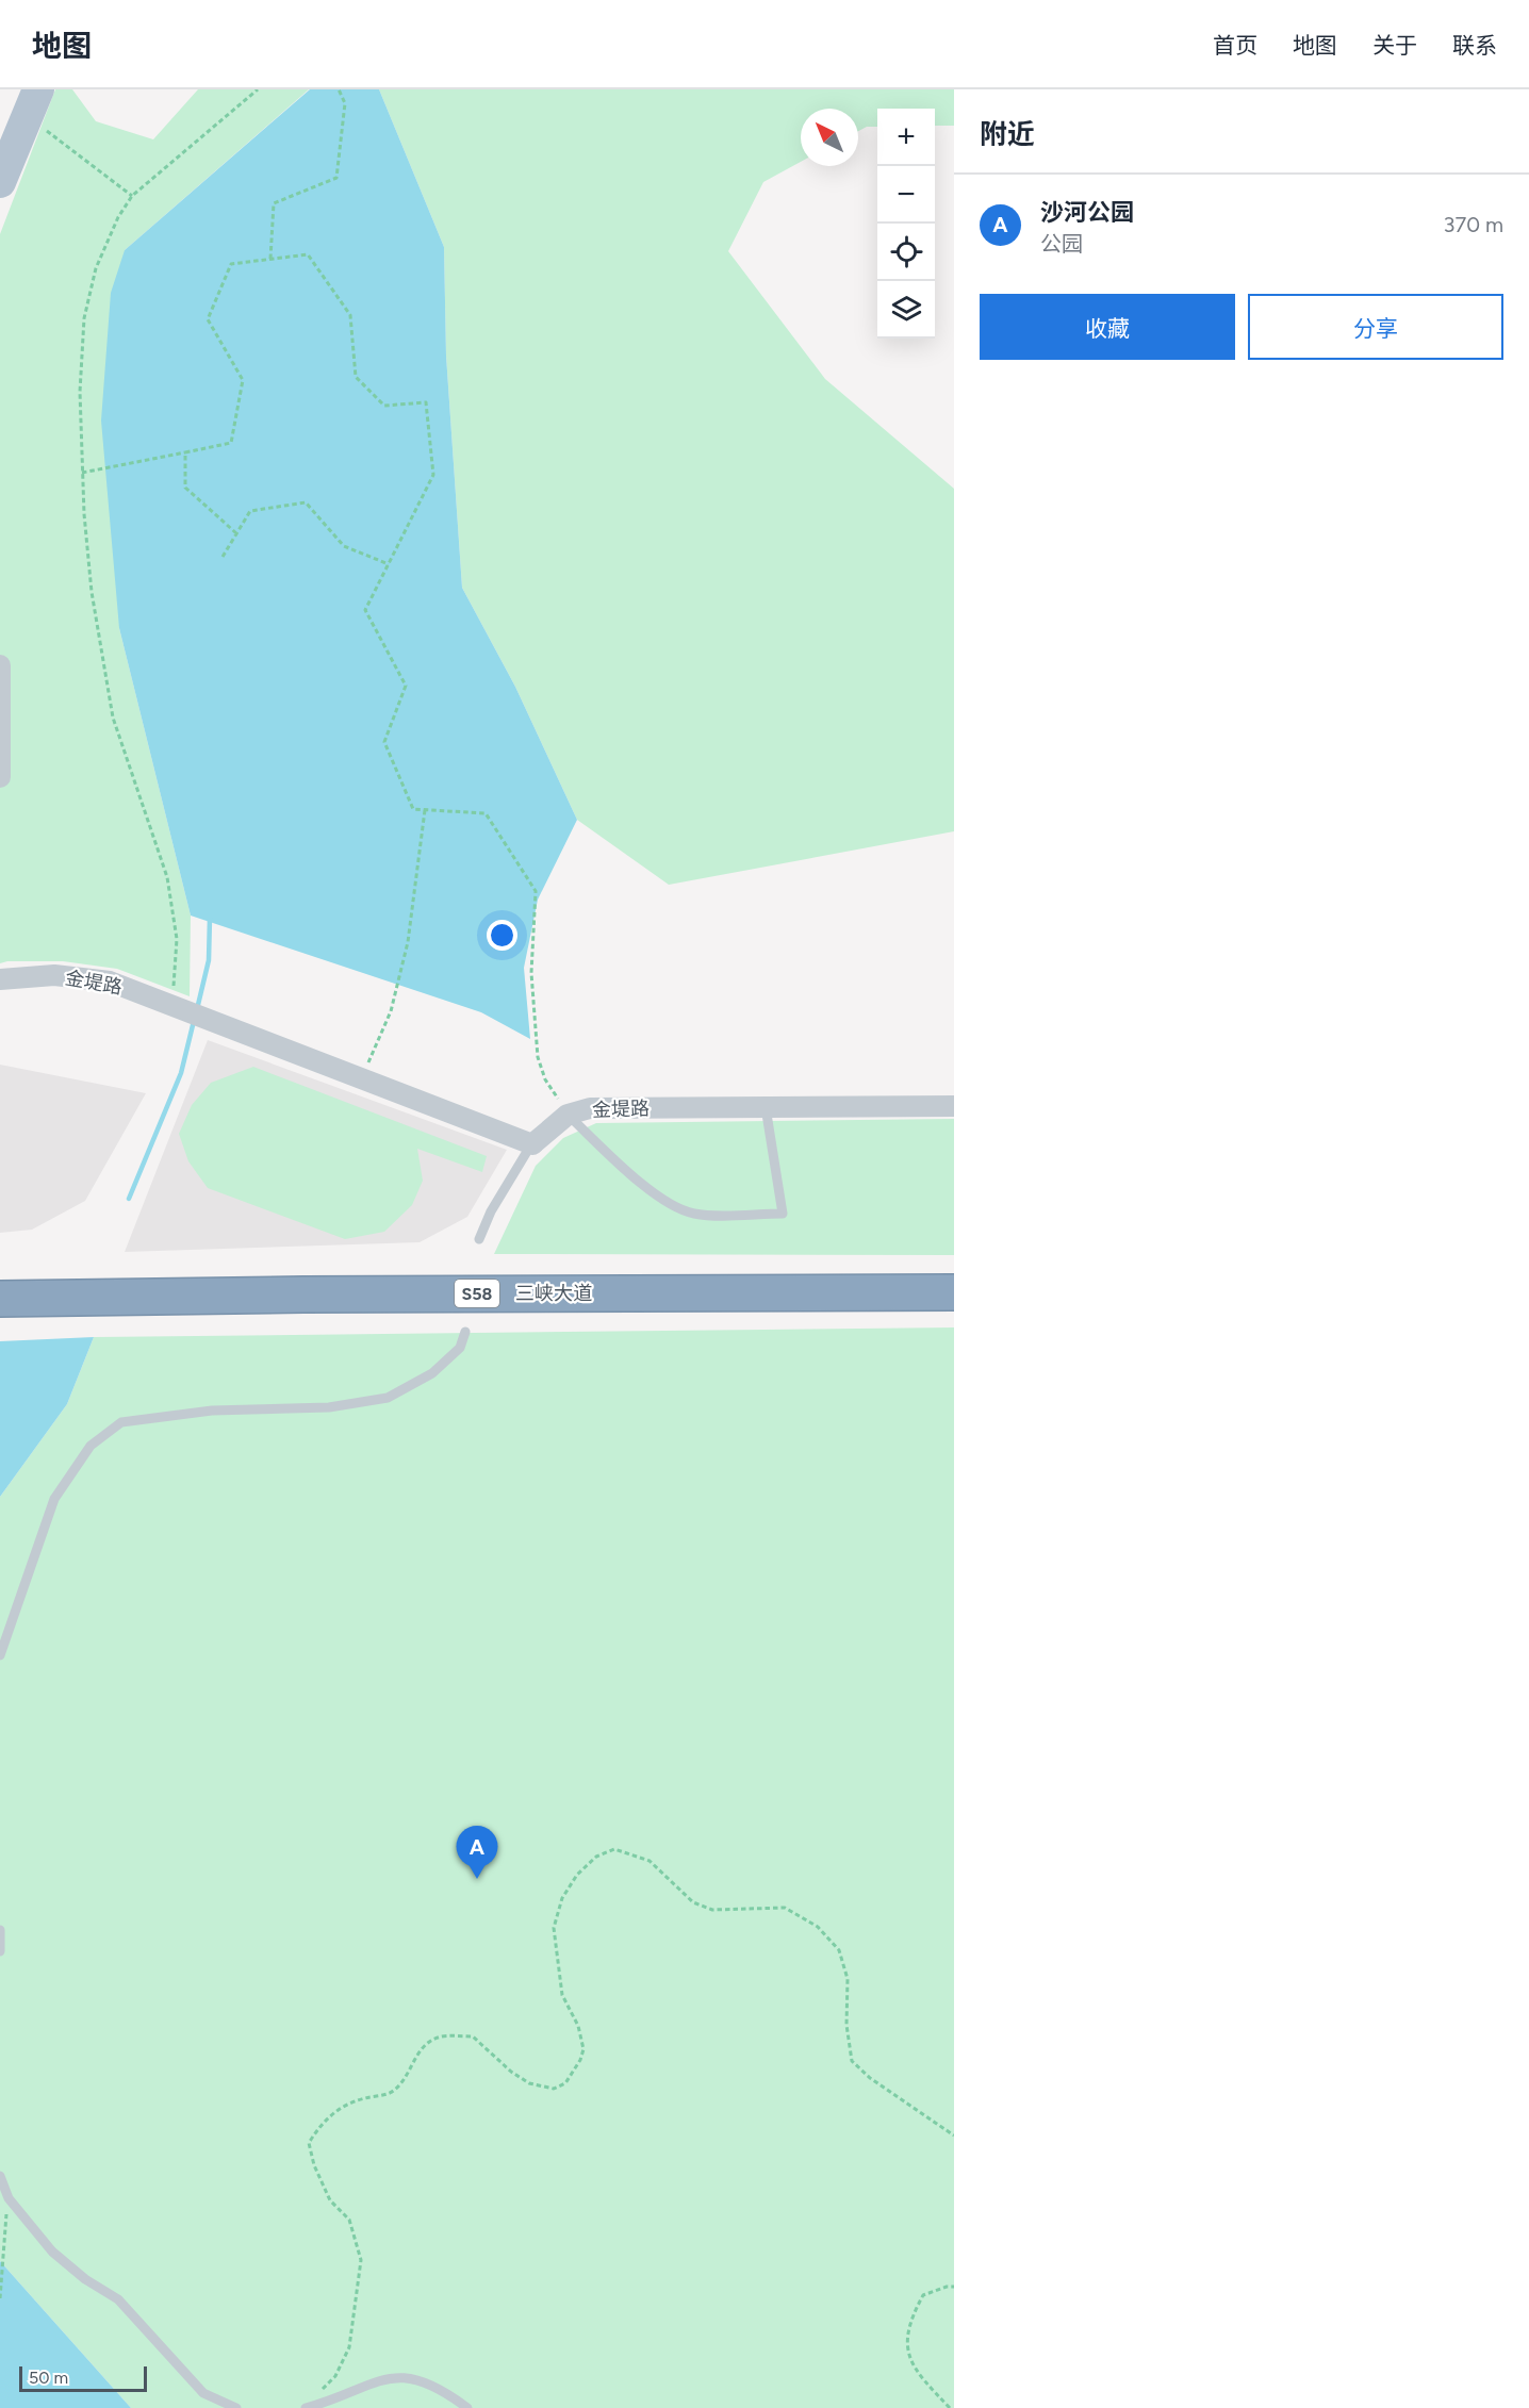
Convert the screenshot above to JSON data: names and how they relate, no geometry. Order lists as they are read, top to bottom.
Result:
{
  "streets": {
    "highway": ["S58", "三峡大道"],
    "street": ["金堤路"]
  },
  "scale_bar": "50 m",
  "north": "top left",
  "page": {
    "header": "地图",
    "nav": [
      "首页",
      "地图",
      "关于",
      "联系"
    ],
    "heading": "附近",
    "map_buttons": ["+", "−"],
    "list": [
      {
        "mark": "A",
        "name": "沙河公园",
        "note": "公园",
        "value": "370 m"
      }
    ],
    "buttons": ["收藏", "分享"],
    "pins": "A",
    "scale": "50 m"
  }
}
